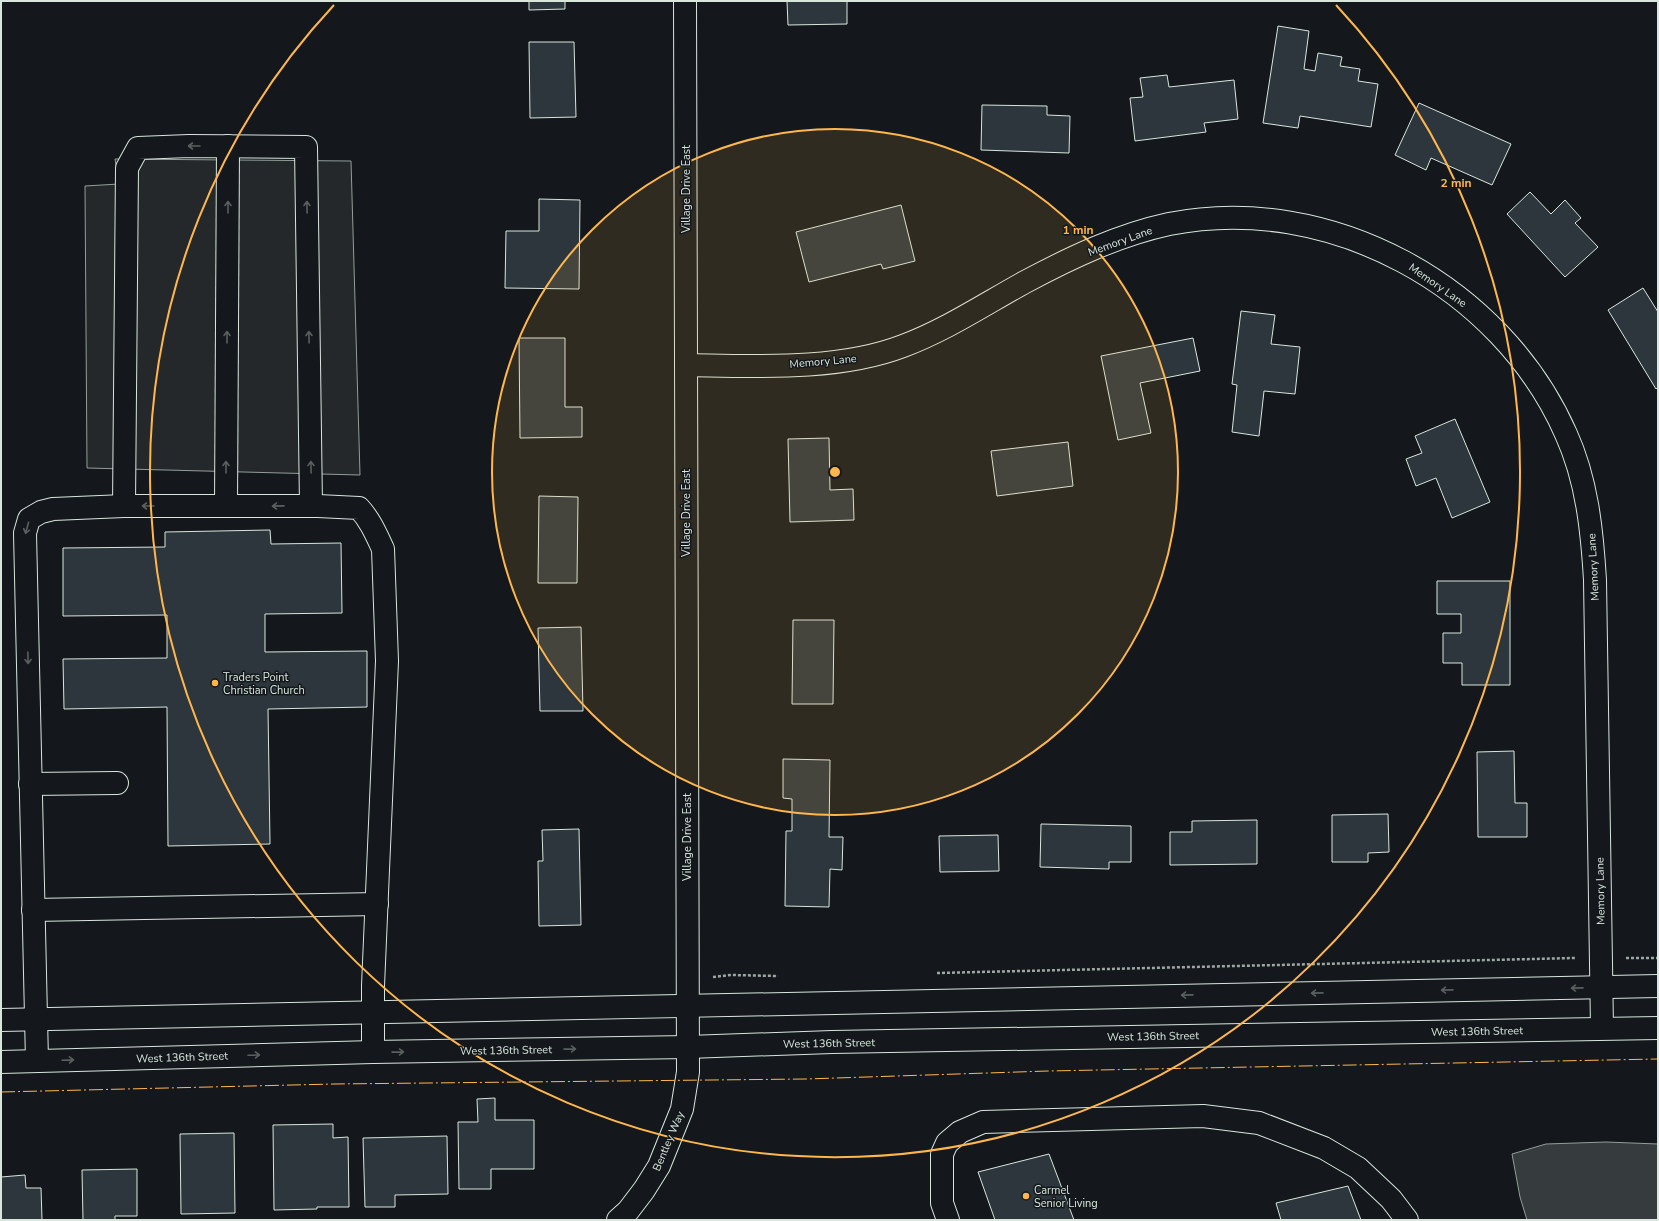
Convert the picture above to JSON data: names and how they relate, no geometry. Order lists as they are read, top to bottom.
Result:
{
  "streets": {
    "street": [
      "Village Drive East",
      "Memory Lane",
      "West 136th Street",
      "Bentley Way"
    ]
  },
  "crossings": [
    ["Village Drive East", "Memory Lane"],
    ["Village Drive East", "West 136th Street"],
    ["Village Drive East", "Bentley Way"],
    ["Memory Lane", "West 136th Street"],
    ["West 136th Street", "Bentley Way"]
  ],
  "places": ["Traders Point Christian Church", "Carmel Senior Living"],
  "rings": ["2 min", "1 min"]
}
